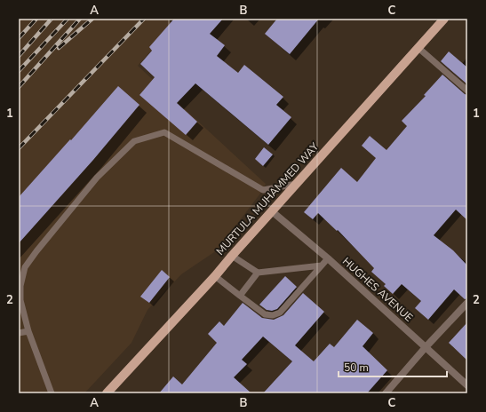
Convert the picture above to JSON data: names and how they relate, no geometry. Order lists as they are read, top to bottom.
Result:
{
  "streets": {
    "main road": ["MURTULA MUHAMMED WAY"],
    "street": ["HUGHES AVENUE"]
  },
  "crossings": [
    ["MURTULA MUHAMMED WAY", "HUGHES AVENUE"]
  ],
  "scale_bar": "50 m",
  "grid": {
    "columns": ["A", "B", "C"],
    "rows": ["1", "2"]
  }
}
